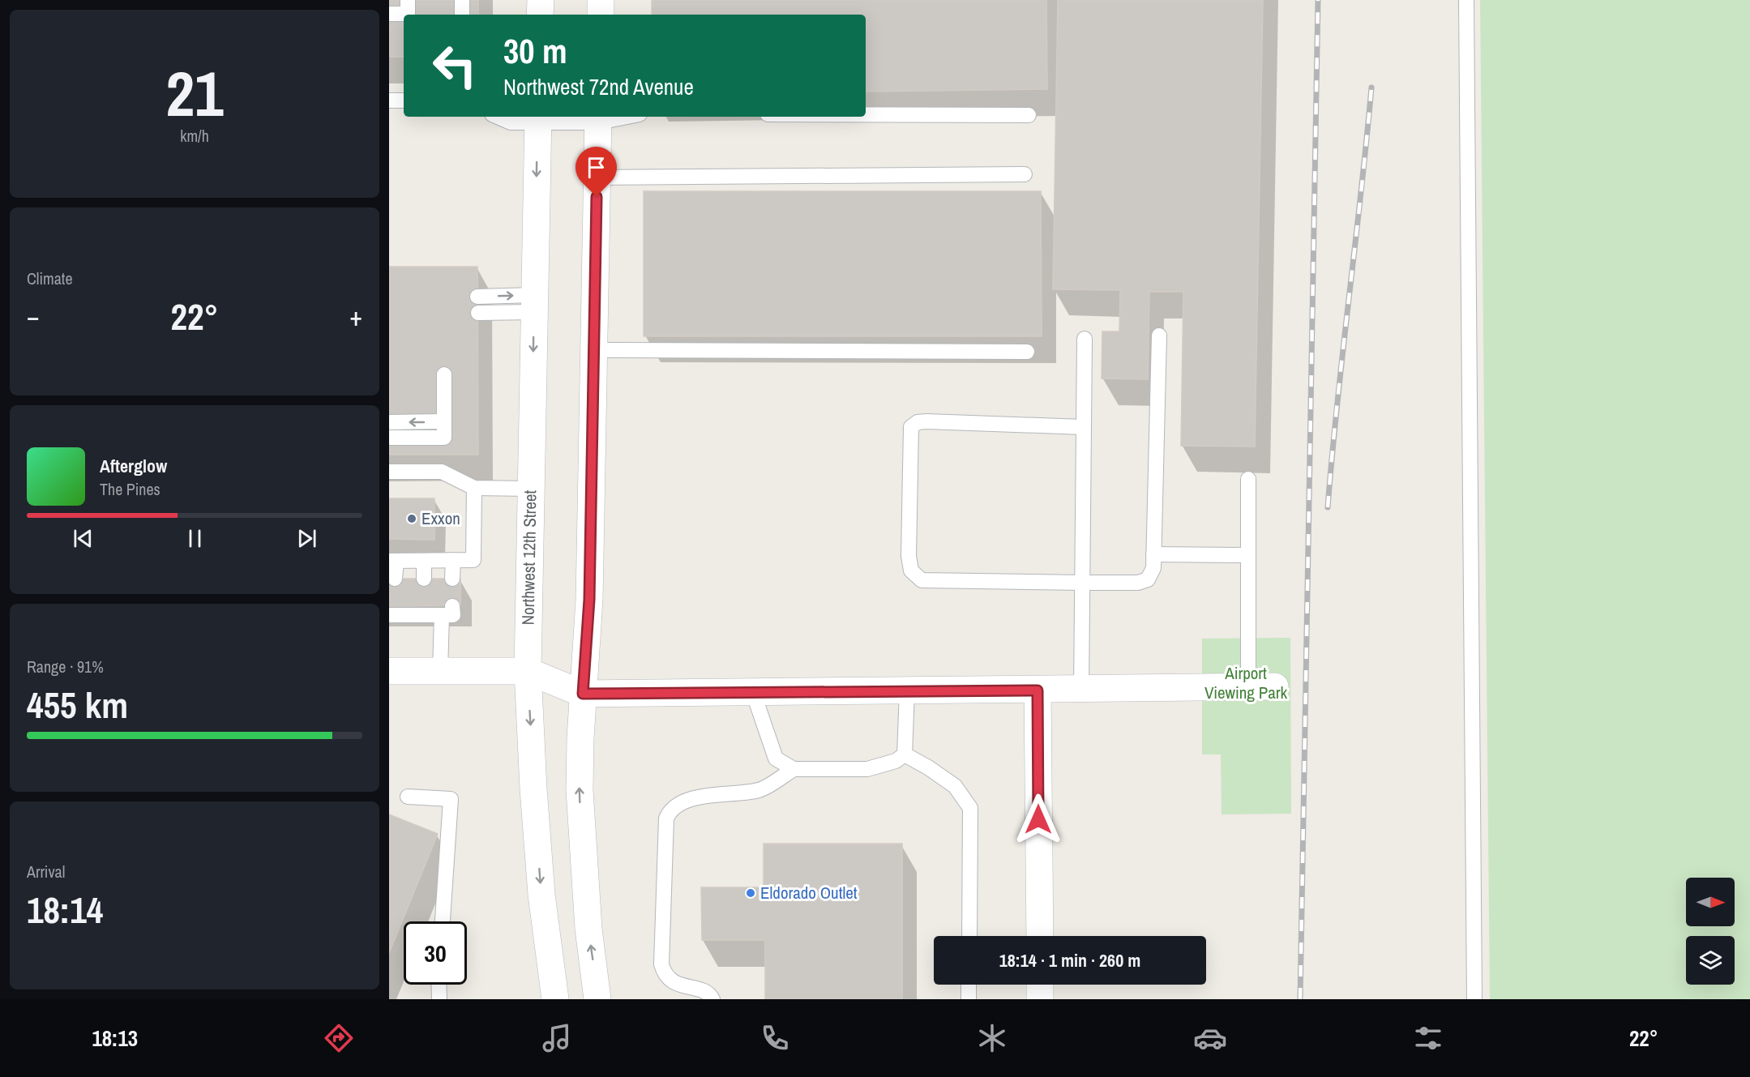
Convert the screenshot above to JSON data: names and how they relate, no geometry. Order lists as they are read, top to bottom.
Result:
{
  "streets": {
    "main road": ["Northwest 12th Street"]
  },
  "parks": ["Airport Viewing Park"],
  "places": ["Exxon", "Eldorado Outlet"],
  "north": "right",
  "page": {
    "tile": [
      ["21", "km/h"],
      "Climate",
      ["Range · 91%", "455 km"],
      ["Arrival", "18:14"]
    ],
    "turn": ["30 m", "Northwest 72nd Avenue"],
    "heat": ["−", "22°", "+"],
    "song": ["Afterglow", "The Pines"],
    "limit": "30",
    "trip": "18:14 · 1 min · 260 m",
    "tabs": ["18:13", "22°"]
  }
}
